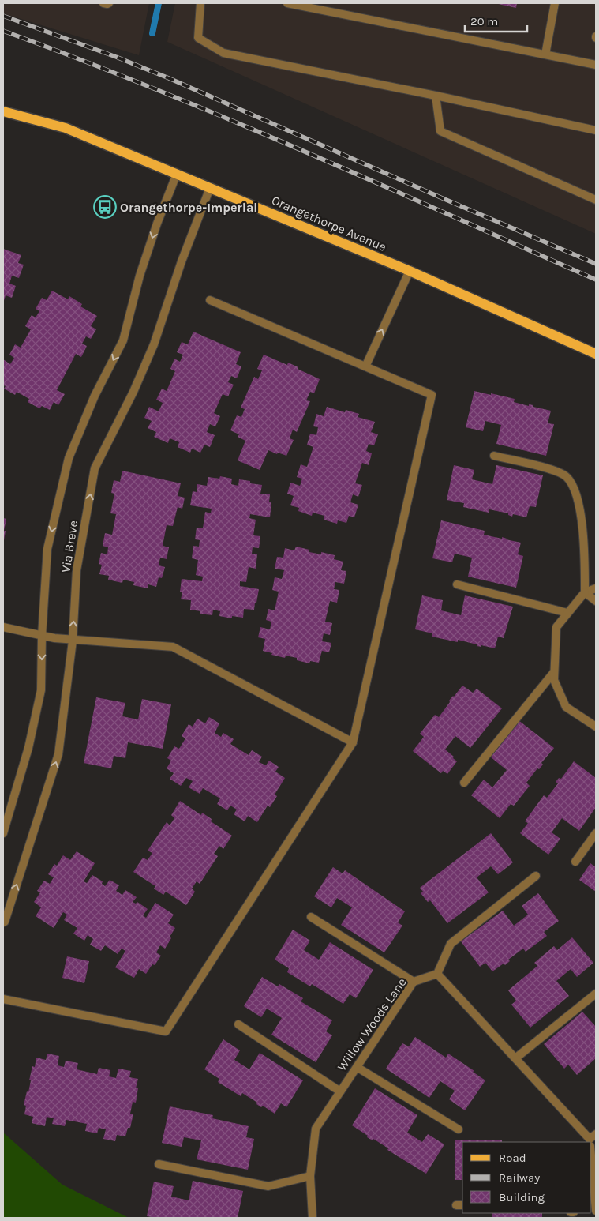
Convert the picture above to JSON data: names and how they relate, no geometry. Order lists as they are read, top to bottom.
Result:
{
  "streets": {
    "main road": ["Orangethorpe Avenue"],
    "street": ["Via Breve", "Willow Woods Lane"]
  },
  "crossings": [
    ["Orangethorpe Avenue", "Via Breve"]
  ],
  "places": {
    "bus stop": ["Orangethorpe-Imperial"]
  },
  "legend": ["Road", "Railway", "Building"],
  "scale_bar": "20 m"
}
